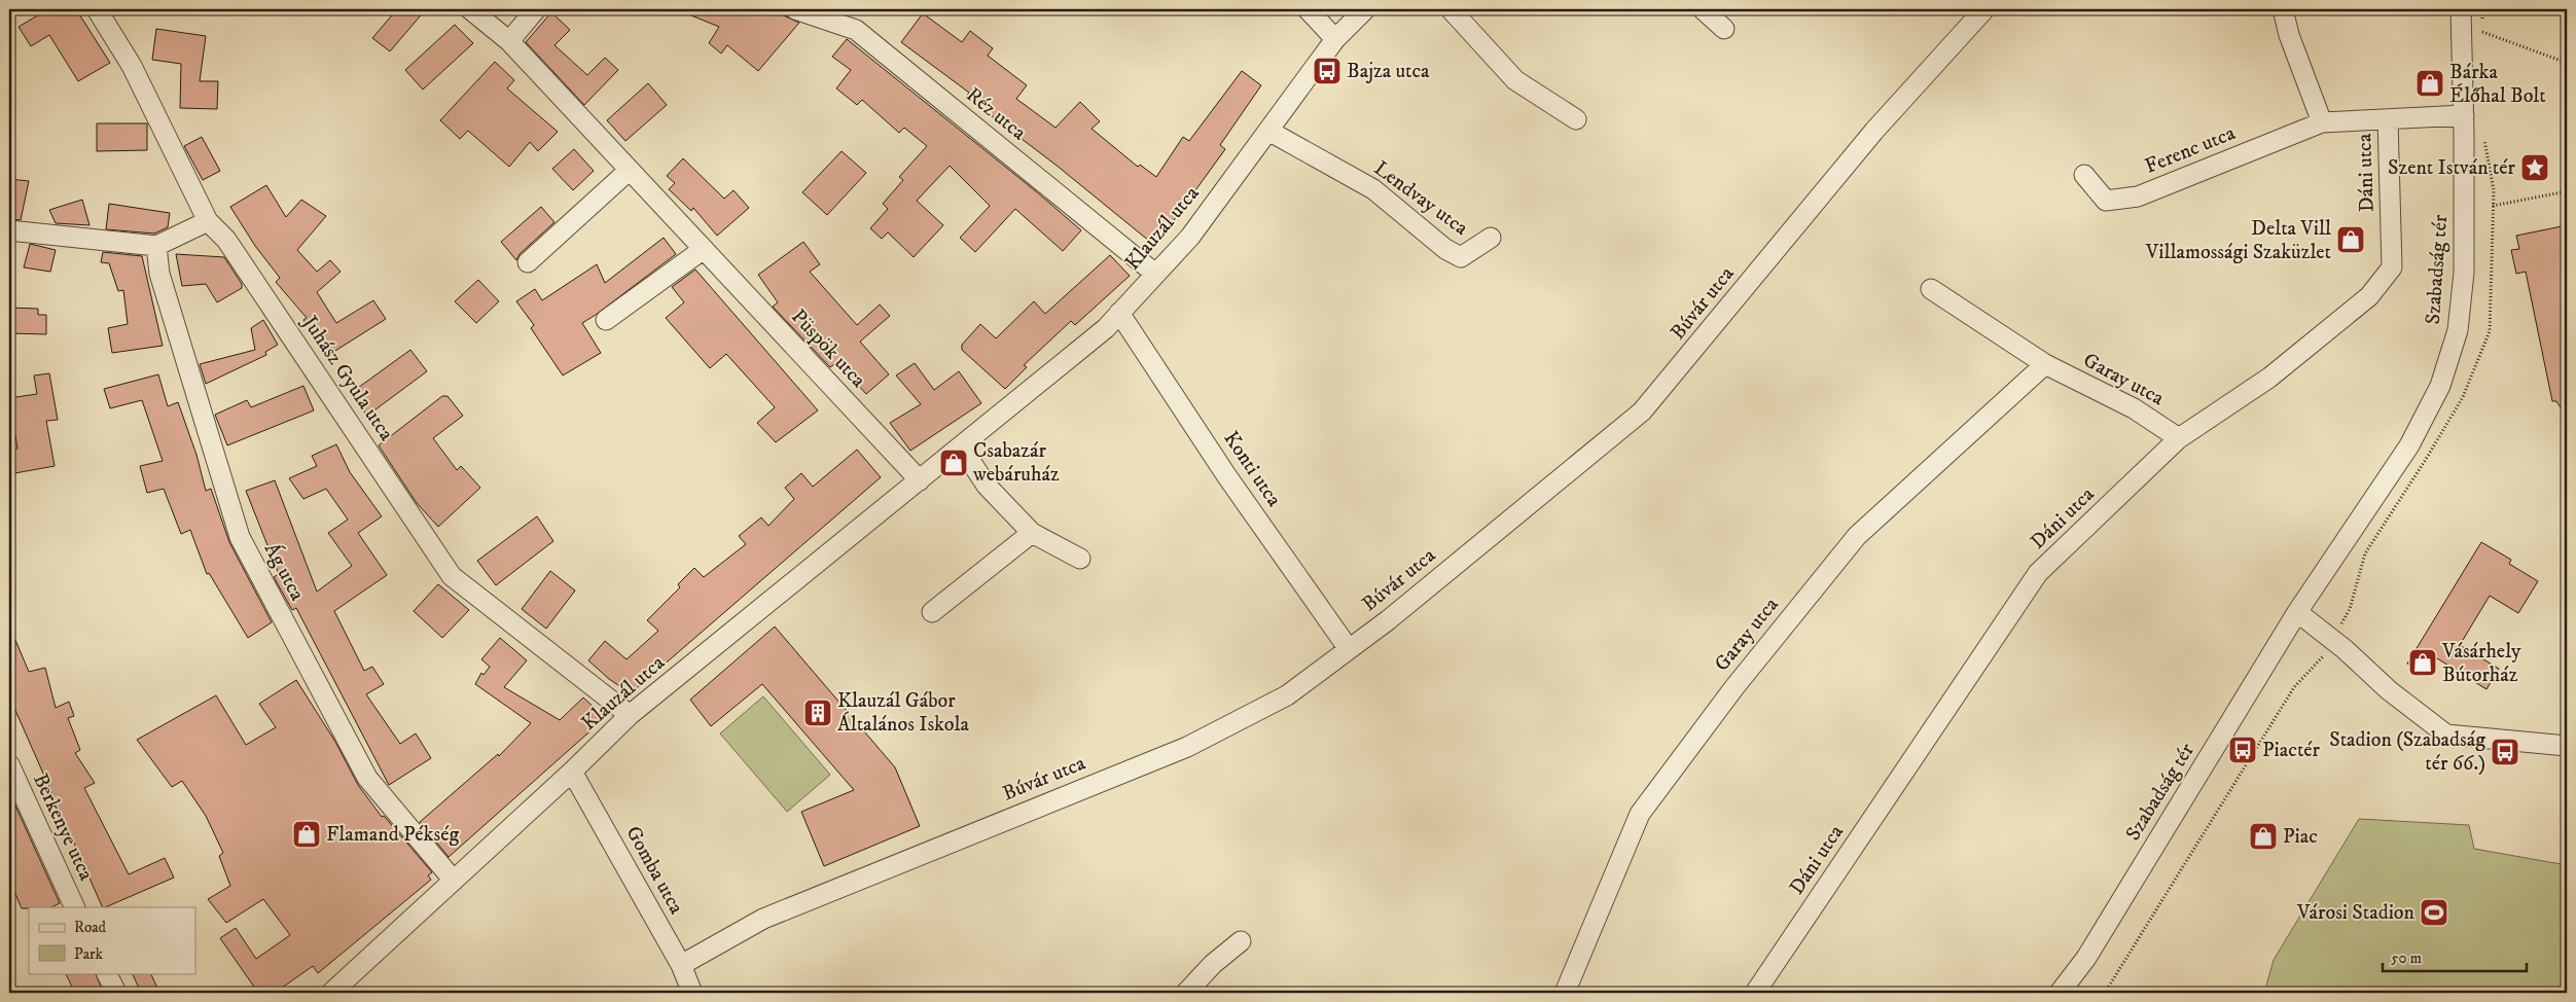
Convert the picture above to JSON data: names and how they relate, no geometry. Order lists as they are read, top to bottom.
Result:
{
  "streets": {
    "street": [
      "Réz utca",
      "Ferenc utca",
      "Dáni utca",
      "Lendvay utca",
      "Klauzál utca",
      "Szabadság tér",
      "Búvár utca",
      "Püspök utca",
      "Juhász Gyula utca",
      "Garay utca",
      "Konti utca",
      "Ág utca",
      "Berkenye utca",
      "Gomba utca"
    ]
  },
  "crossings": [
    ["Réz utca", "Klauzál utca"],
    ["Ferenc utca", "Dáni utca"],
    ["Ferenc utca", "Szabadság tér"],
    ["Dáni utca", "Garay utca"],
    ["Lendvay utca", "Klauzál utca"],
    ["Klauzál utca", "Püspök utca"],
    ["Klauzál utca", "Juhász Gyula utca"],
    ["Klauzál utca", "Konti utca"],
    ["Klauzál utca", "Ág utca"],
    ["Klauzál utca", "Gomba utca"],
    ["Búvár utca", "Konti utca"],
    ["Búvár utca", "Gomba utca"]
  ],
  "places": {
    "bus stop": ["Bajza utca", "Piactér", "Stadion (Szabadság tér 66.)"],
    "shop": [
      "Bárka Élőhal Bolt",
      "Delta Vill Villamossági Szaküzlet",
      "Csabazár webáruház",
      "Vásárhely Bútorház",
      "Flamand Pékség",
      "Piac"
    ],
    "place": ["Szent István tér"],
    "building": ["Klauzál Gábor Általános Iskola"],
    "sports": ["Városi Stadion"]
  },
  "legend": ["Road", "Park"],
  "scale_bar": "50 m"
}
